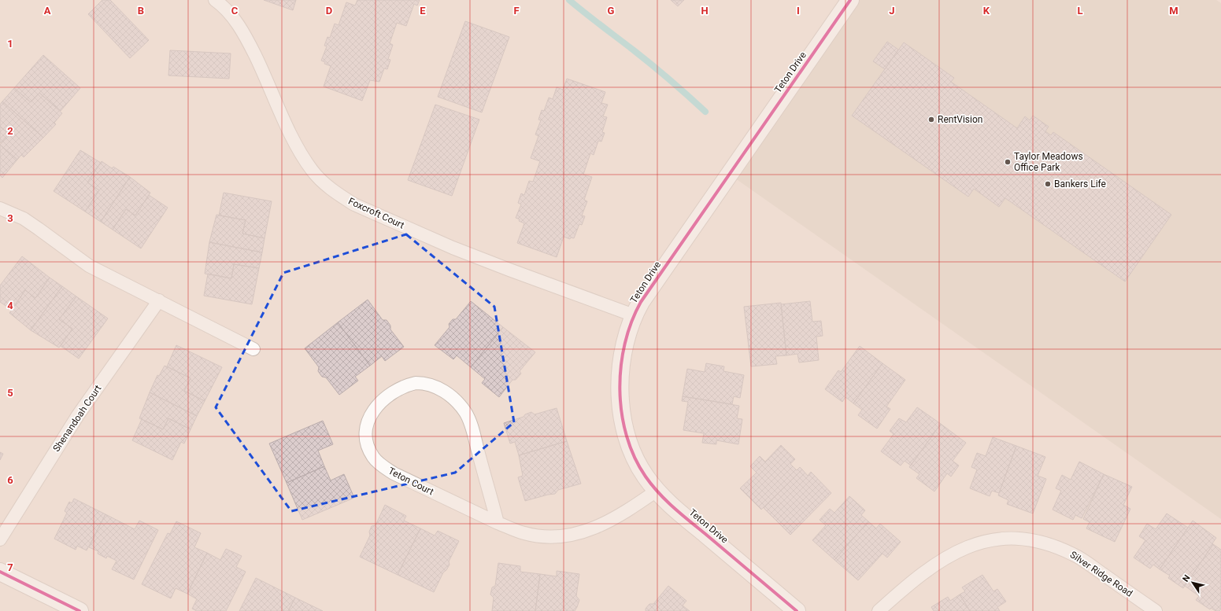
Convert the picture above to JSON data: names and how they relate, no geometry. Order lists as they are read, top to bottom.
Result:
{
  "streets": {
    "street": ["Teton Drive"],
    "lane": [
      "Foxcroft Court",
      "Shenandoah Court",
      "Teton Court",
      "Silver Ridge Road"
    ]
  },
  "crossings": [
    ["Teton Drive", "Foxcroft Court"],
    ["Teton Drive", "Teton Court"]
  ],
  "places": ["RentVision", "Taylor Meadows Office Park", "Bankers Life"],
  "north": "top left",
  "grid": {
    "columns": [
      "A",
      "B",
      "C",
      "D",
      "E",
      "F",
      "G",
      "H",
      "I",
      "J",
      "K",
      "L",
      "M"
    ],
    "rows": [
      "1",
      "2",
      "3",
      "4",
      "5",
      "6",
      "7"
    ]
  }
}
